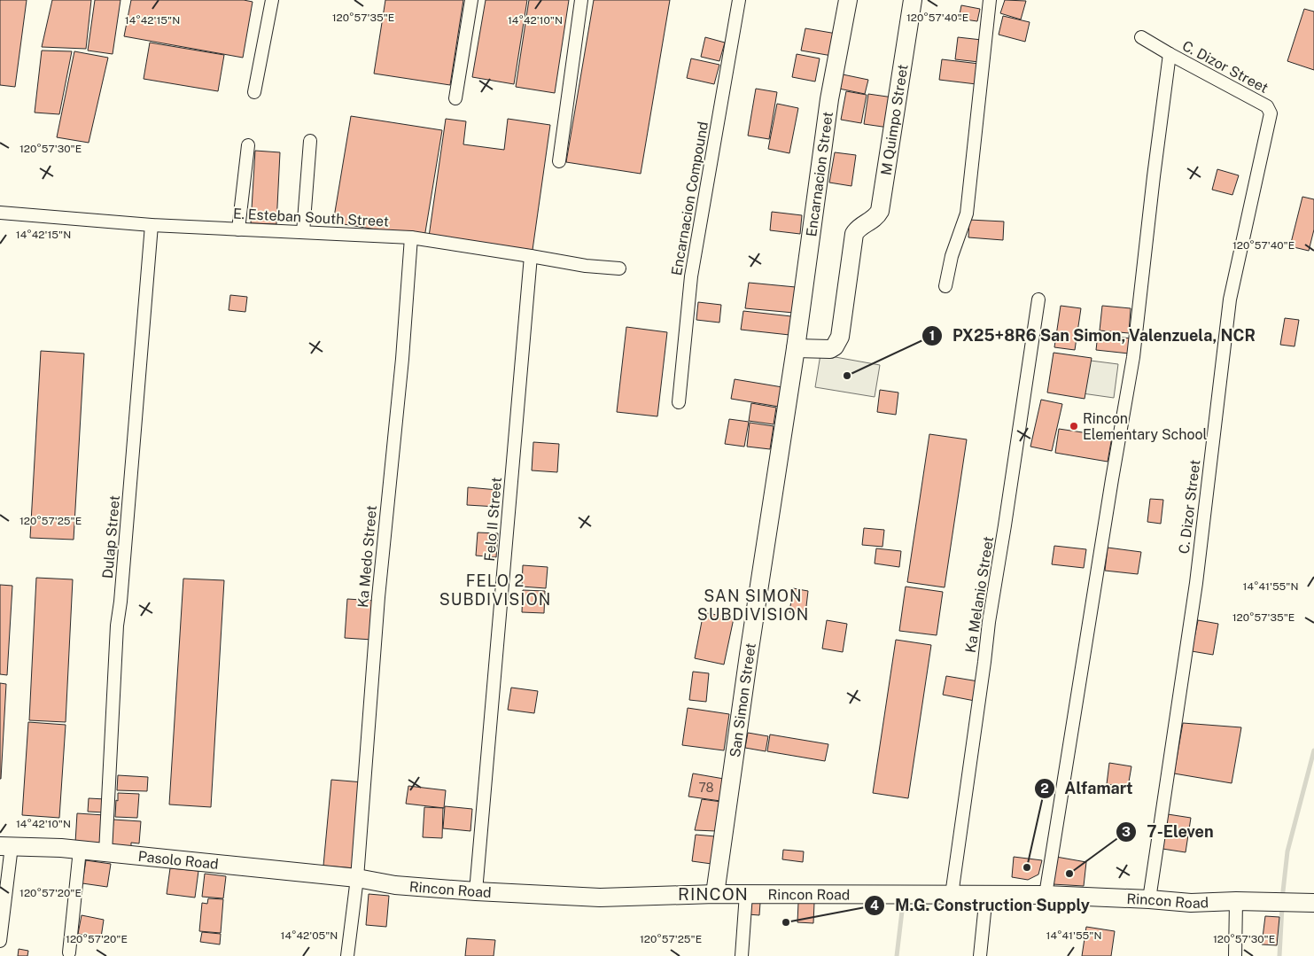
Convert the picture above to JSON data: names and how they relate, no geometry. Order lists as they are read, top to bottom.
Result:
{
  "streets": {
    "street": [
      "C. Dizor Street",
      "M Quimpo Street",
      "Encarnacion Street",
      "Encarnacion Compound",
      "E. Esteban South Street",
      "Felo II Street",
      "Dulap Street",
      "Ka Medo Street",
      "Ka Melanio Street",
      "San Simon Street",
      "Pasolo Road",
      "Rincon Road"
    ]
  },
  "crossings": [
    ["C. Dizor Street", "Rincon Road"],
    ["M Quimpo Street", "Encarnacion Street"],
    ["M Quimpo Street", "San Simon Street"],
    ["Encarnacion Street", "San Simon Street"],
    ["E. Esteban South Street", "Felo II Street"],
    ["E. Esteban South Street", "Dulap Street"],
    ["E. Esteban South Street", "Ka Medo Street"],
    ["Felo II Street", "Rincon Road"],
    ["Dulap Street", "Pasolo Road"],
    ["Ka Medo Street", "Pasolo Road"],
    ["Ka Medo Street", "Rincon Road"],
    ["Ka Melanio Street", "Rincon Road"],
    ["San Simon Street", "Rincon Road"],
    ["Pasolo Road", "Rincon Road"]
  ],
  "districts": ["FELO 2 SUBDIVISION", "SAN SIMON SUBDIVISION", "RINCON"],
  "places": [
    "PX25+8R6 San Simon, Valenzuela, NCR",
    "Rincon Elementary School",
    "Alfamart",
    "7-Eleven",
    "M.G. Construction Supply"
  ],
  "house_numbers": ["78"],
  "coordinates": [
    "120°57'35\"E",
    "120°57'40\"E",
    "14°42'15\"N",
    "14°42'10\"N",
    "120°57'30\"E",
    "120°57'25\"E",
    "14°41'55\"N",
    "120°57'20\"E",
    "14°42'05\"N"
  ]
}
